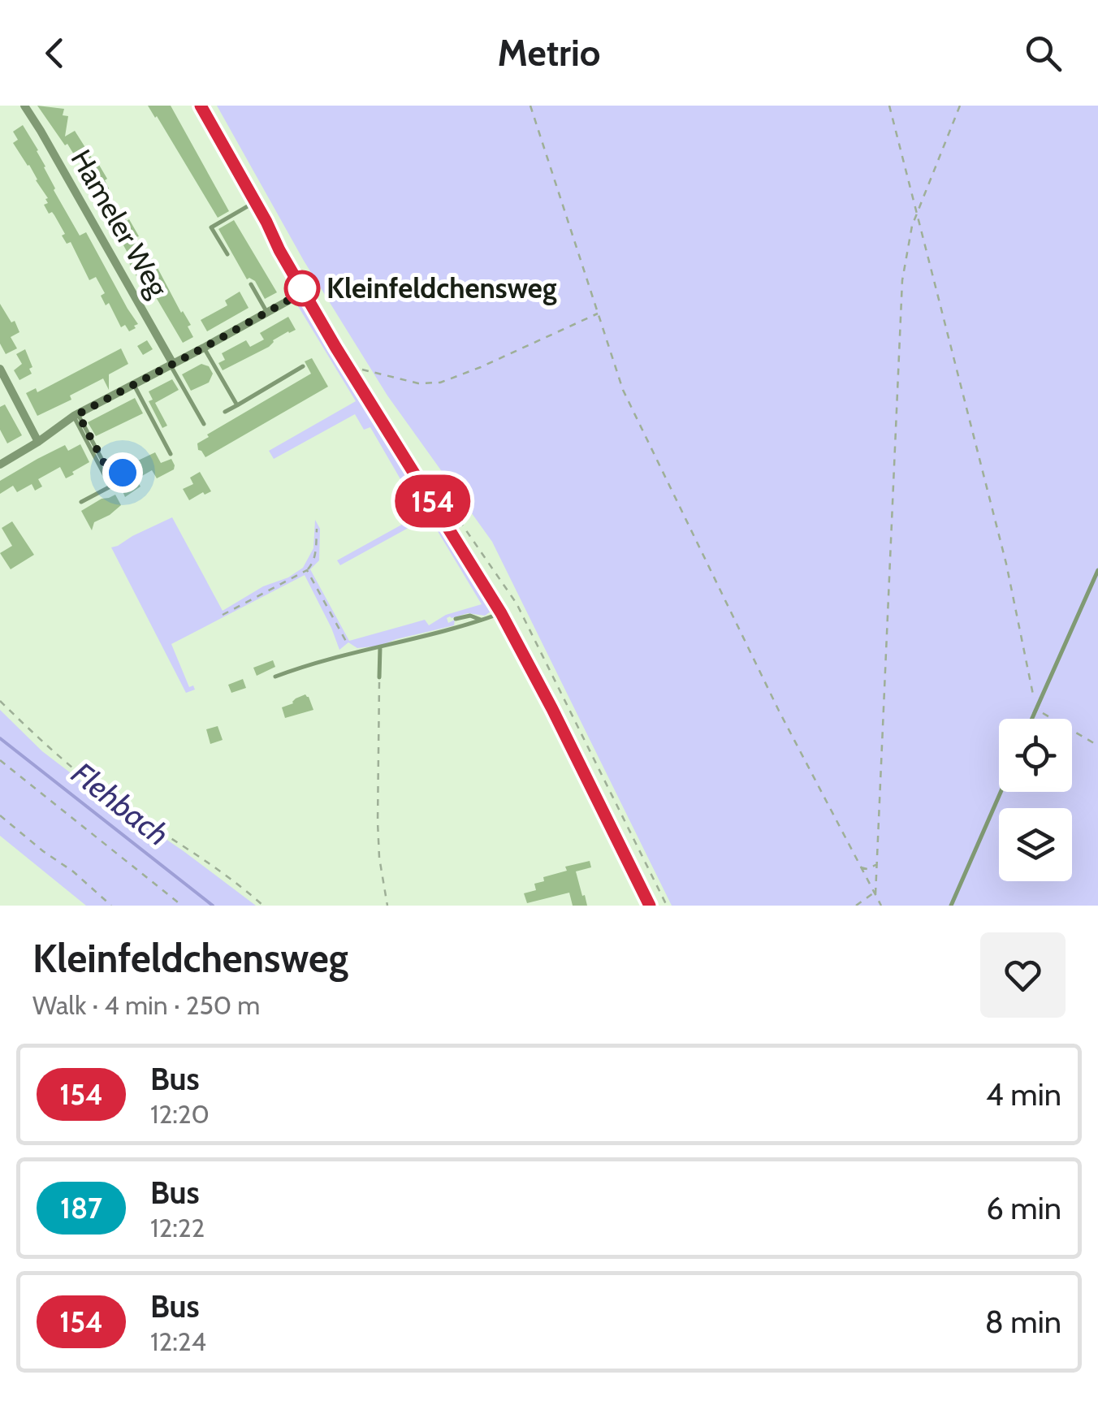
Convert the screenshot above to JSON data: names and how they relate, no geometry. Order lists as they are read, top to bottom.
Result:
{
  "streets": {
    "street": ["Hameler Weg"]
  },
  "water": ["Flehbach"],
  "places": ["Kleinfeldchensweg"],
  "lines": ["bus line 154"],
  "page": {
    "header": "Metrio",
    "on_map": "154",
    "heading": ["Kleinfeldchensweg", "Walk · 4 min · 250 m"],
    "list": [
      {
        "mark": "154",
        "name": "Bus",
        "note": "12:20",
        "value": "4 min"
      },
      {
        "mark": "187",
        "name": "Bus",
        "note": "12:22",
        "value": "6 min"
      },
      {
        "mark": "154",
        "name": "Bus",
        "note": "12:24",
        "value": "8 min"
      }
    ]
  }
}
